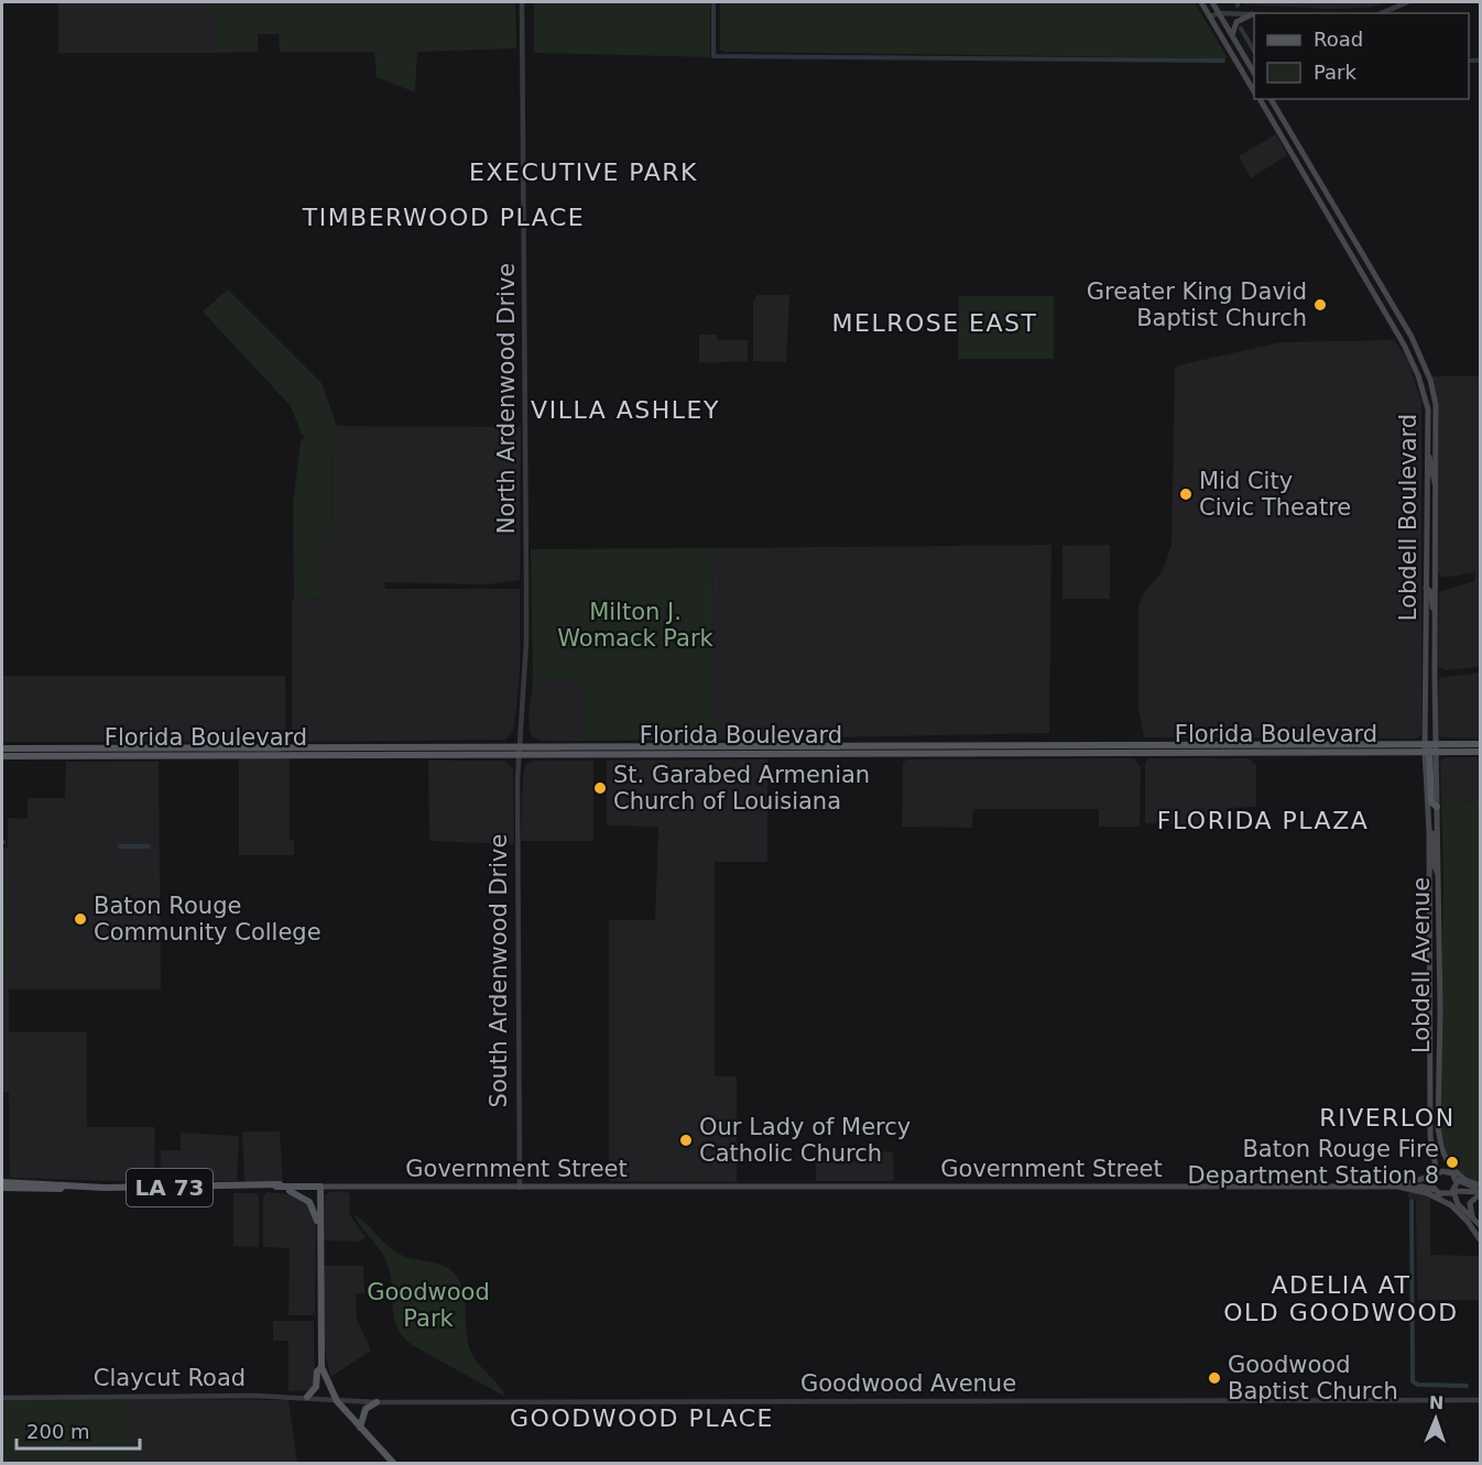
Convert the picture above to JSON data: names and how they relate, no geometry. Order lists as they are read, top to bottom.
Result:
{
  "streets": {
    "main road": [
      "Lobdell Boulevard",
      "Florida Boulevard",
      "Lobdell Avenue",
      "Government Street",
      "LA 73"
    ],
    "street": [
      "North Ardenwood Drive",
      "South Ardenwood Drive",
      "Claycut Road",
      "Goodwood Avenue"
    ]
  },
  "crossings": [
    ["North Ardenwood Drive", "Florida Boulevard"],
    ["North Ardenwood Drive", "South Ardenwood Drive"],
    ["Lobdell Boulevard", "Florida Boulevard"],
    ["Lobdell Boulevard", "Lobdell Avenue"],
    ["Florida Boulevard", "Lobdell Avenue"],
    ["Florida Boulevard", "South Ardenwood Drive"],
    ["Lobdell Avenue", "Government Street"],
    ["South Ardenwood Drive", "Government Street"],
    ["Claycut Road", "Goodwood Avenue"]
  ],
  "districts": [
    "EXECUTIVE PARK",
    "TIMBERWOOD PLACE",
    "MELROSE EAST",
    "VILLA ASHLEY",
    "FLORIDA PLAZA",
    "RIVERLON",
    "ADELIA AT OLD GOODWOOD",
    "GOODWOOD PLACE"
  ],
  "parks": ["Milton J. Womack Park", "Goodwood Park"],
  "places": [
    "Greater King David Baptist Church",
    "Mid City Civic Theatre",
    "St. Garabed Armenian Church of Louisiana",
    "Baton Rouge Community College",
    "Our Lady of Mercy Catholic Church",
    "Baton Rouge Fire Department Station 8",
    "Goodwood Baptist Church"
  ],
  "legend": ["Road", "Park"],
  "scale_bar": "200 m",
  "north": "top"
}
